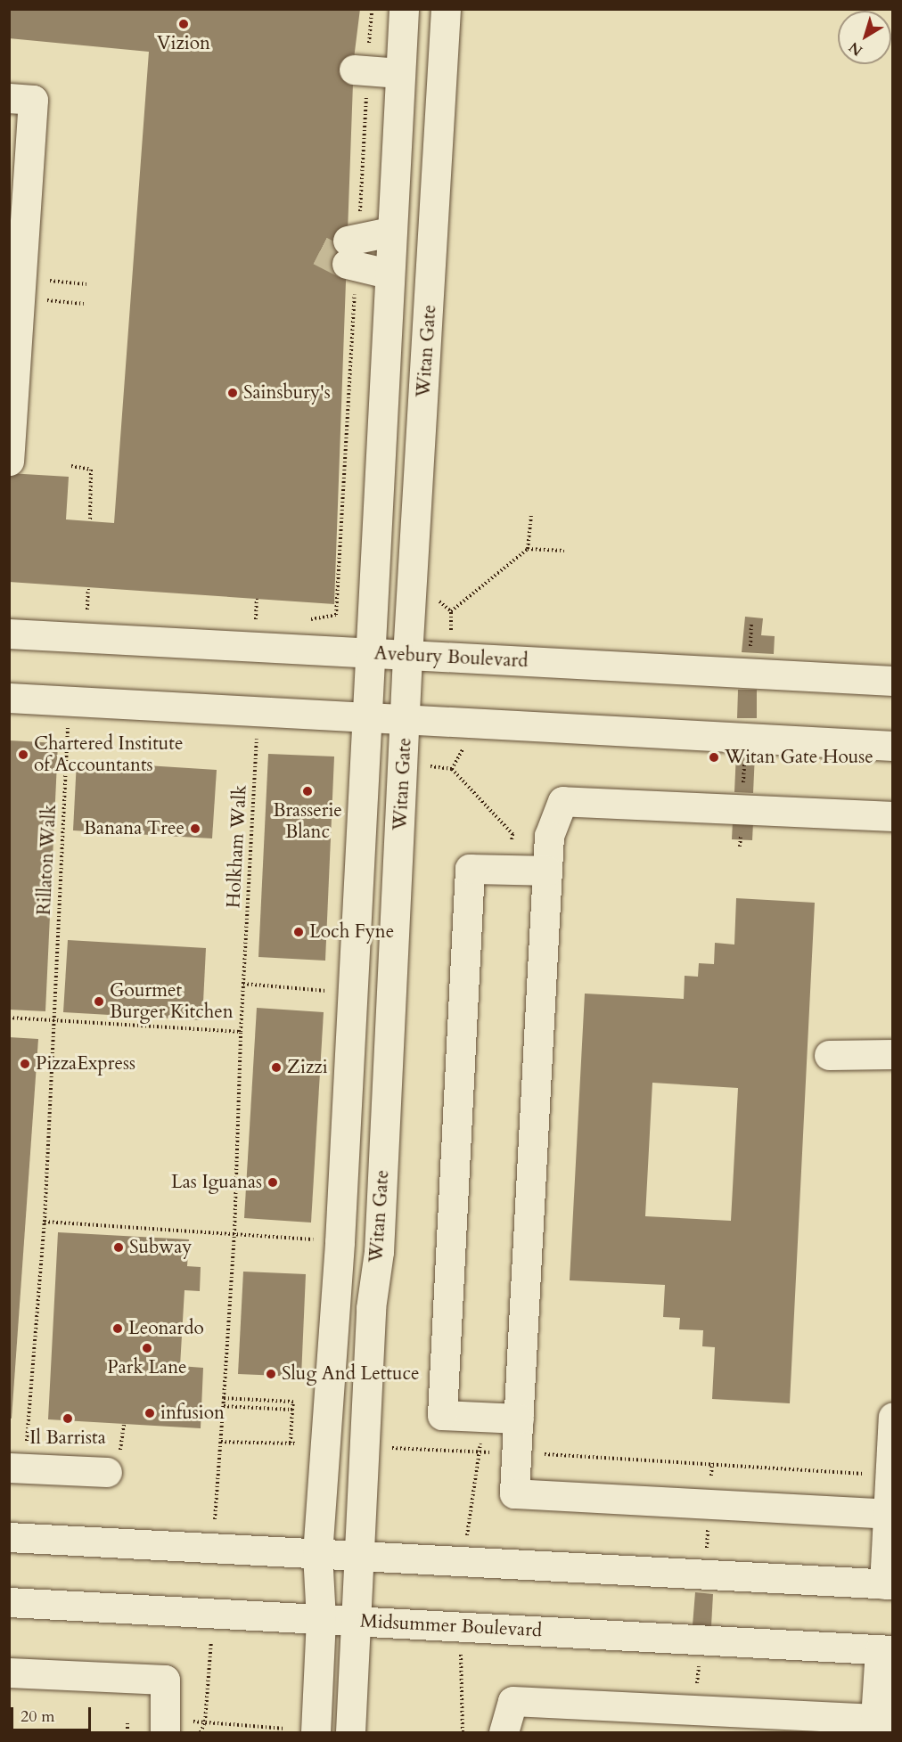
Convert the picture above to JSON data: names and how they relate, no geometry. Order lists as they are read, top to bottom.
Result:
{
  "streets": {
    "street": ["Witan Gate", "Avebury Boulevard", "Midsummer Boulevard"],
    "path": ["Holkham Walk", "Rillaton Walk"]
  },
  "crossings": [
    ["Witan Gate", "Avebury Boulevard"],
    ["Witan Gate", "Midsummer Boulevard"]
  ],
  "places": [
    "Vizion",
    "Sainsbury's",
    "Chartered Institute of Accountants",
    "Witan Gate House",
    "Brasserie Blanc",
    "Banana Tree",
    "Loch Fyne",
    "Gourmet Burger Kitchen",
    "PizzaExpress",
    "Zizzi",
    "Las Iguanas",
    "Subway",
    "Leonardo",
    "Park Lane",
    "Slug And Lettuce",
    "infusion",
    "Il Barrista"
  ],
  "scale_bar": "20 m",
  "north": "bottom left"
}
